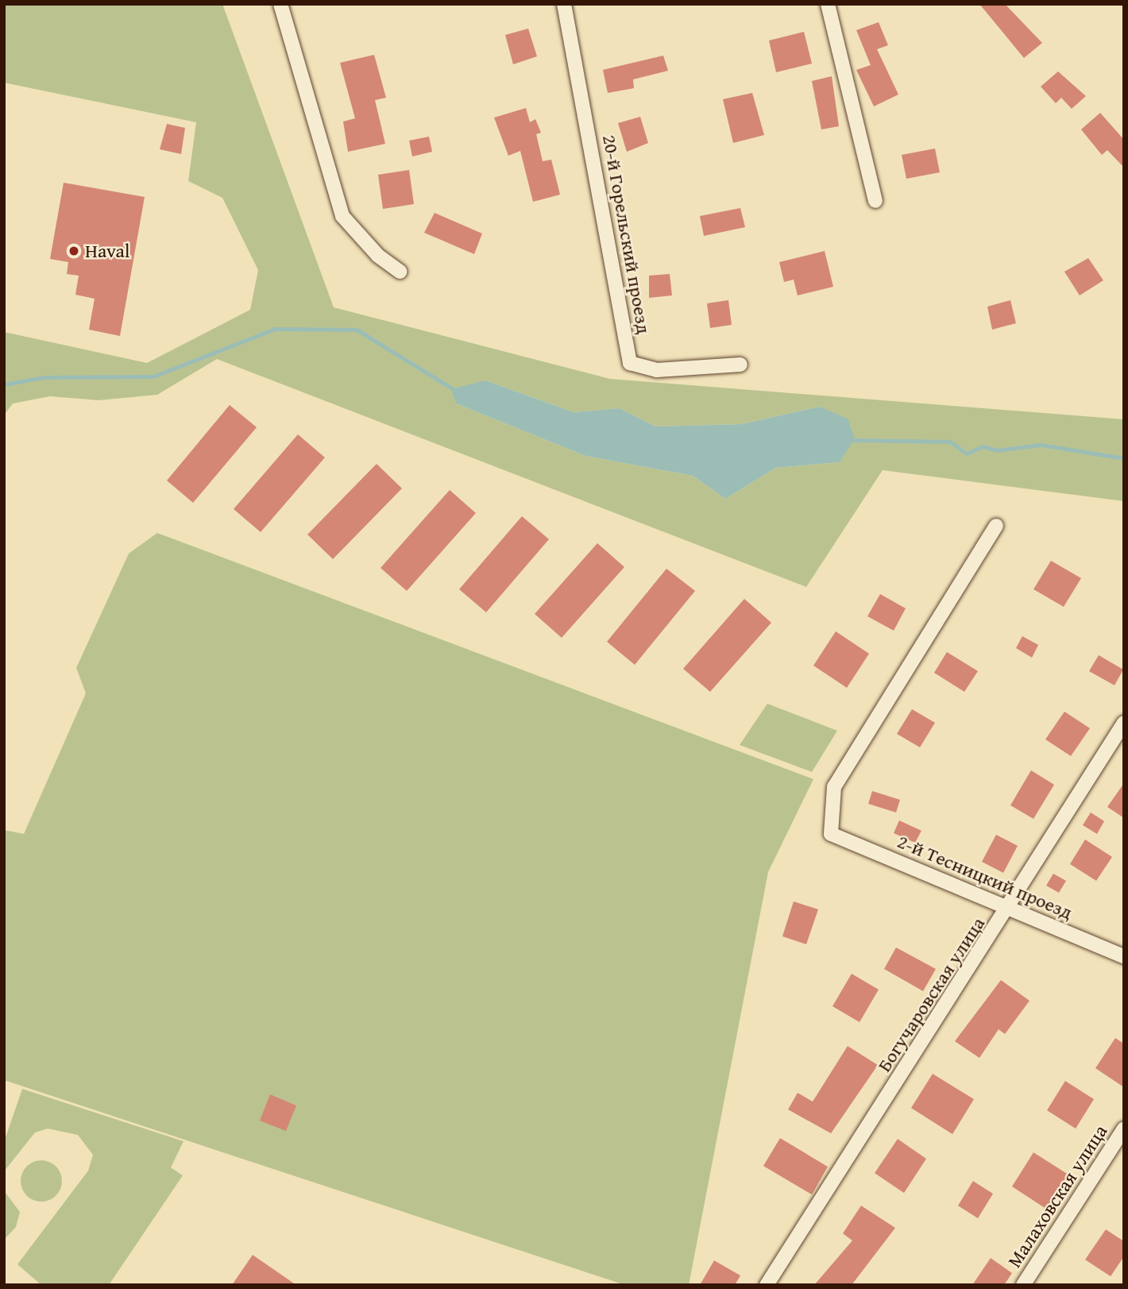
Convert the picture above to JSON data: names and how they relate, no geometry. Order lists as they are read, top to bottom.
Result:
{
  "streets": {
    "street": [
      "20-й Горельский проезд",
      "2-й Тесницкий проезд",
      "Богучаровская улица",
      "Малаховская улица"
    ]
  },
  "crossings": [
    ["2-й Тесницкий проезд", "Богучаровская улица"]
  ],
  "places": ["Haval"]
}
